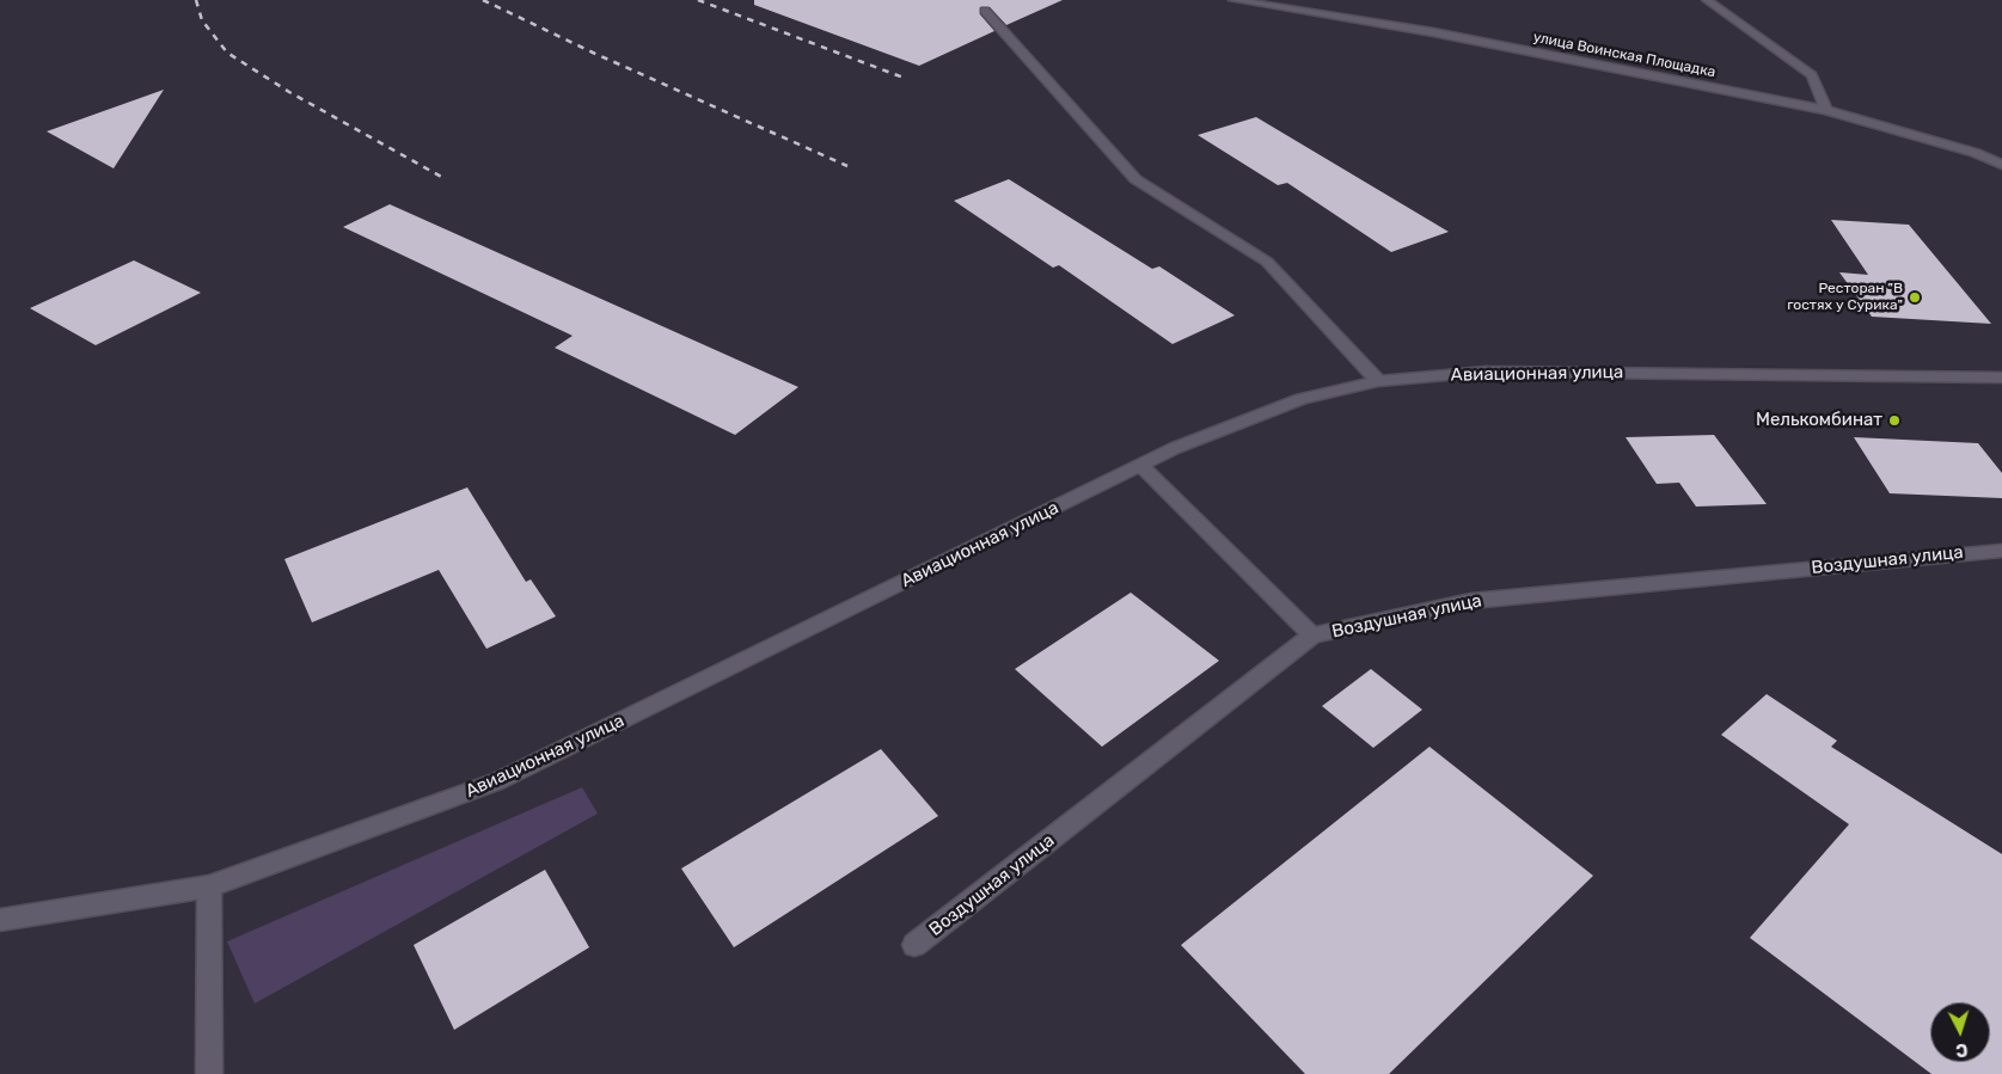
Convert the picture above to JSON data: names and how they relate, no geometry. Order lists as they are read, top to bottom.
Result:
{
  "streets": {
    "street": ["улица Воинская Площадка", "Авиационная улица", "Воздушная улица"]
  },
  "places": ["Ресторан \"В гостях у Сурика\"", "Мелькомбинат"],
  "north": "bottom"
}
